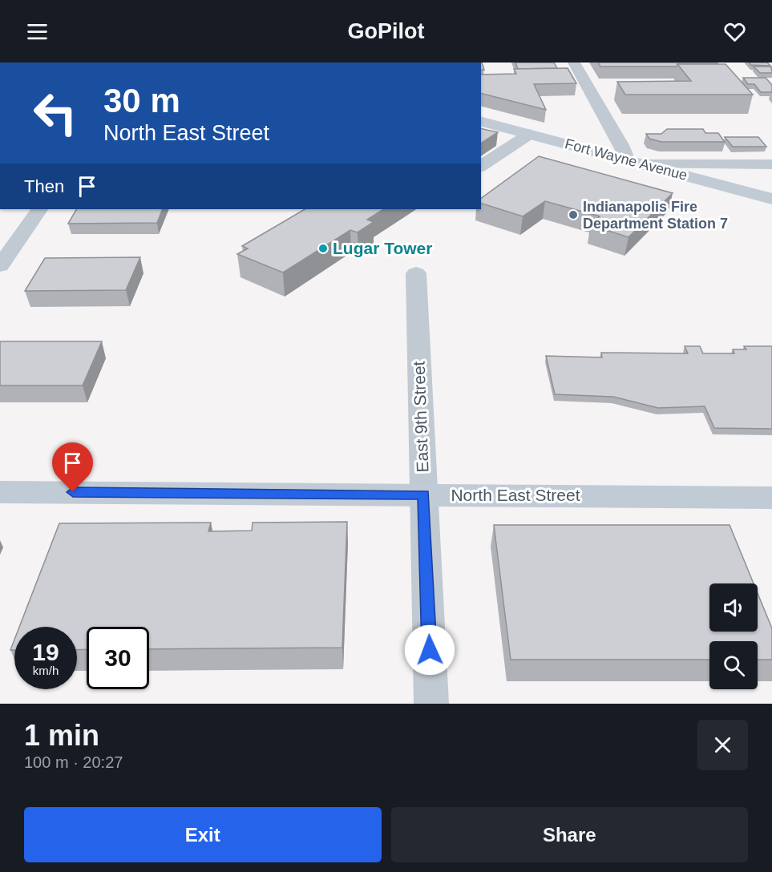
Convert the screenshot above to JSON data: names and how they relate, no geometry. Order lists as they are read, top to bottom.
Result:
{
  "streets": {
    "main road": ["Fort Wayne Avenue", "North East Street"],
    "street": ["East 9th Street"]
  },
  "crossings": [
    ["East 9th Street", "North East Street"]
  ],
  "places": ["Indianapolis Fire Department Station 7", "Lugar Tower"],
  "page": {
    "header": "GoPilot",
    "turn": ["30 m", "North East Street"],
    "then": "Then",
    "speed": "19 km/h",
    "limit": "30",
    "heading": ["1 min", "100 m · 20:27"],
    "buttons": ["Exit", "Share"]
  }
}
